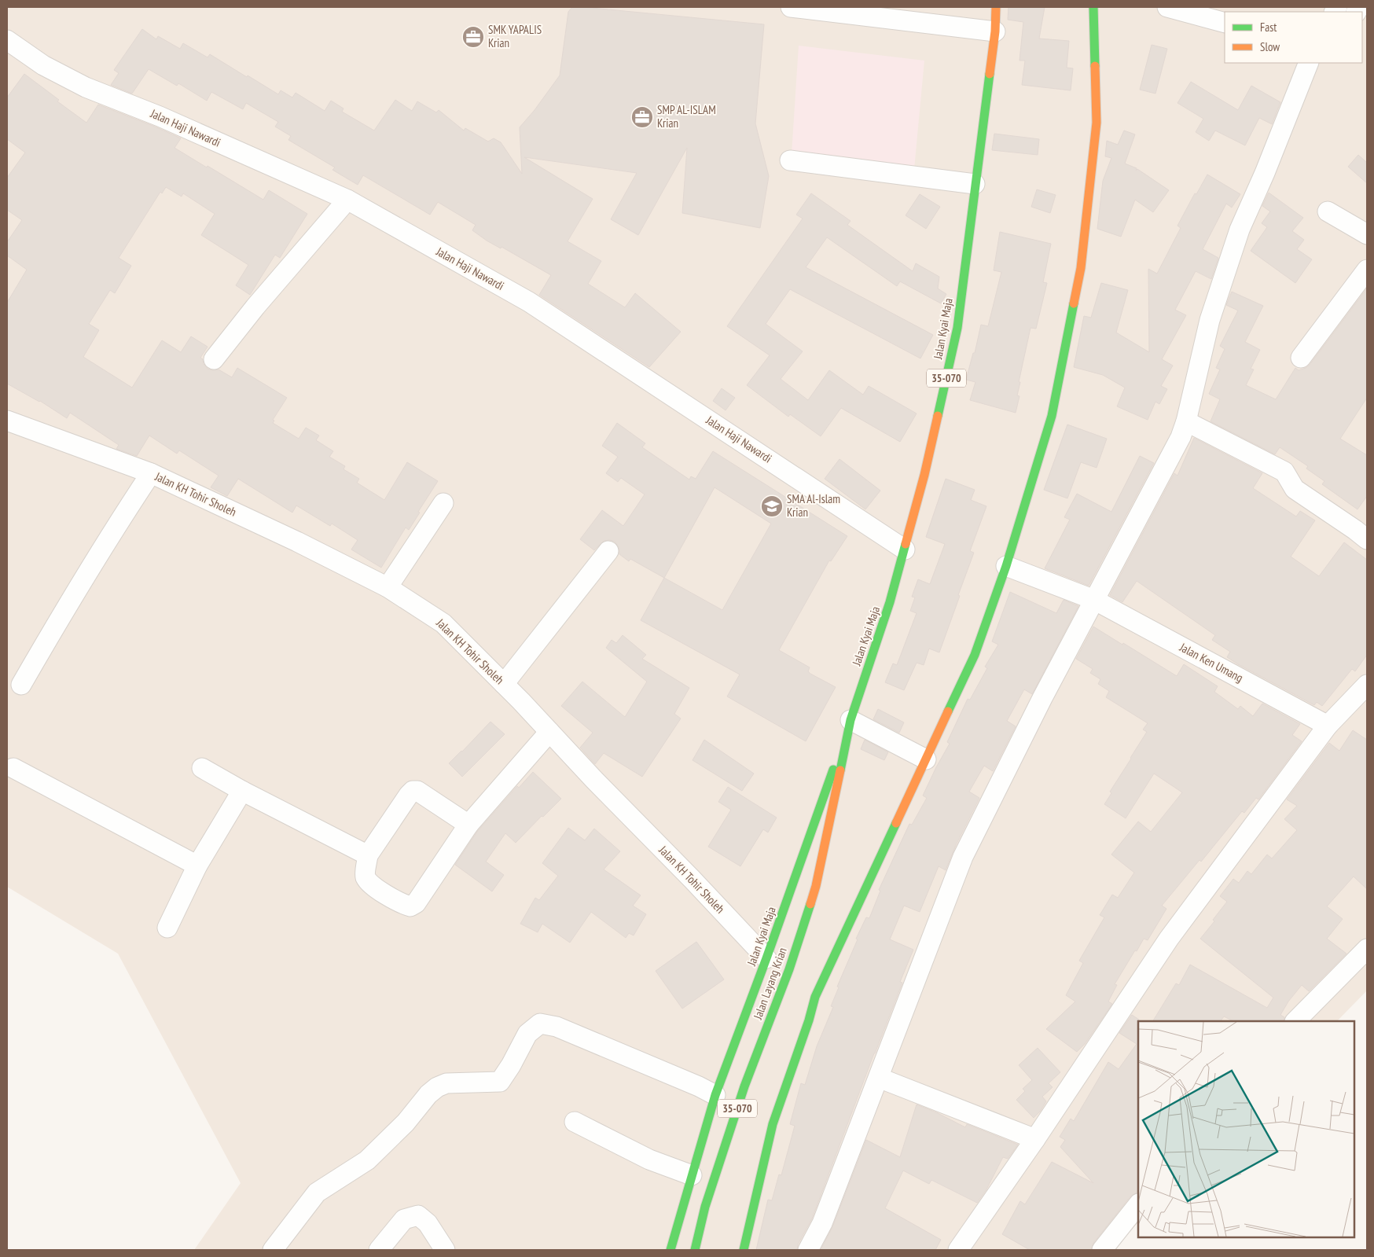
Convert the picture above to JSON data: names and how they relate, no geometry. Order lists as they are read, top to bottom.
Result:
{
  "streets": {
    "street": [
      "Jalan Haji Nawardi",
      "Jalan Kyai Maja",
      "35-070",
      "Jalan KH Tohir Sholeh",
      "Jalan Ken Umang",
      "Jalan Layang Krian"
    ]
  },
  "crossings": [
    ["Jalan Haji Nawardi", "Jalan Kyai Maja"],
    ["Jalan Kyai Maja", "Jalan KH Tohir Sholeh"],
    ["Jalan Kyai Maja", "Jalan Layang Krian"]
  ],
  "places": {
    "office": ["SMK YAPALIS Krian", "SMP AL-ISLAM Krian"],
    "school or university": ["SMA Al-Islam Krian"]
  },
  "legend": ["Fast", "Slow"]
}
